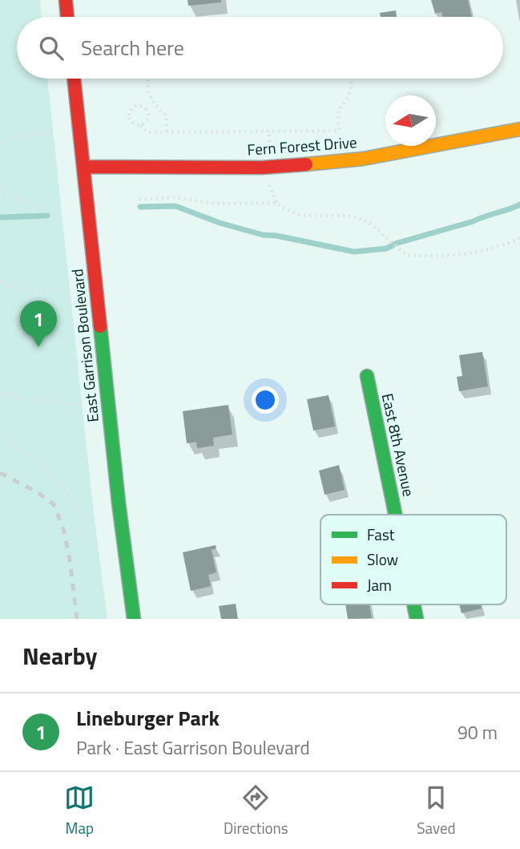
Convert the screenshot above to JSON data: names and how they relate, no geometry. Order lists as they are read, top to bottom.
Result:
{
  "streets": {
    "street": ["Fern Forest Drive", "East Garrison Boulevard", "East 8th Avenue"]
  },
  "crossings": [
    ["Fern Forest Drive", "East Garrison Boulevard"]
  ],
  "legend": ["Fast", "Slow", "Jam"],
  "north": "left",
  "page": {
    "search": "Search here",
    "pins": "1",
    "heading": "Nearby",
    "list": [
      {
        "mark": "1",
        "name": "Lineburger Park",
        "note": "Park · East Garrison Boulevard",
        "value": "90 m"
      }
    ],
    "nav": ["Map", "Directions", "Saved"]
  }
}
